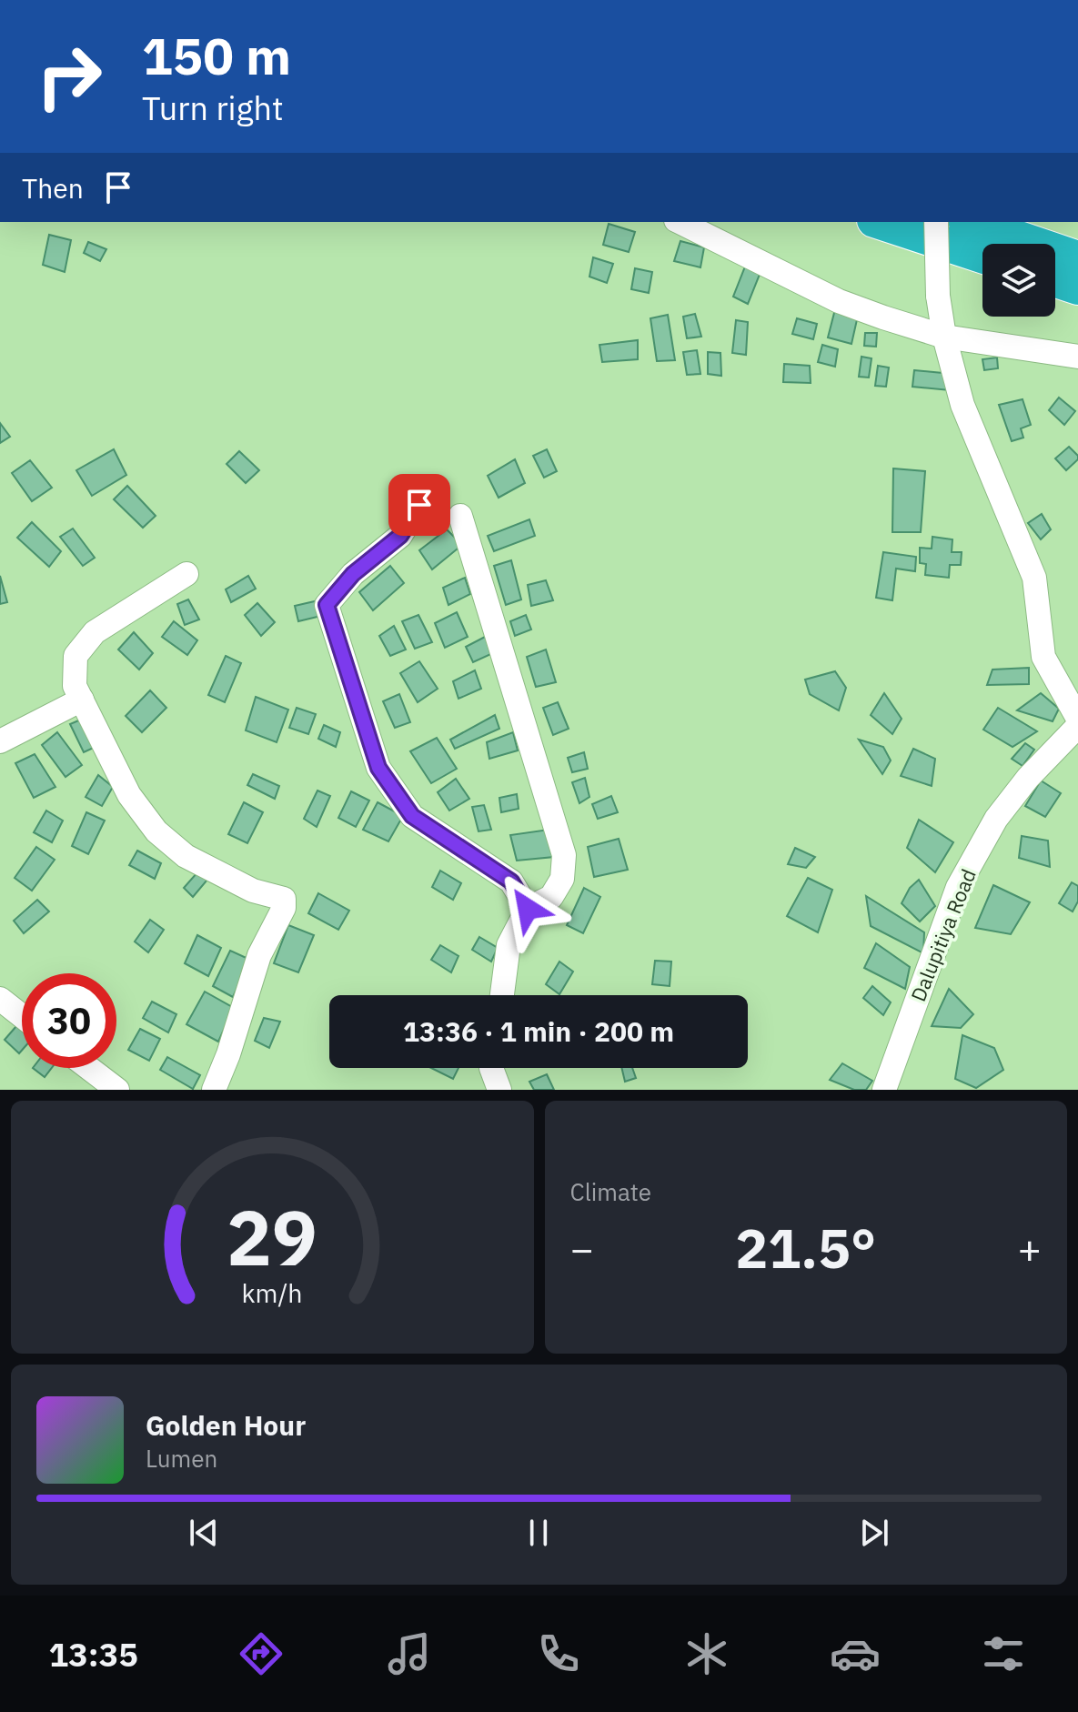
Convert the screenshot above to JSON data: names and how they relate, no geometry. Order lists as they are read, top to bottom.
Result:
{
  "streets": {
    "street": ["Dalupitiya Road"]
  },
  "page": {
    "turn": ["150 m", "Turn right"],
    "then": "Then",
    "limit": "30",
    "trip": "13:36 · 1 min · 200 m",
    "tile": "Climate",
    "heat": ["−", "21.5°", "+"],
    "song": ["Golden Hour", "Lumen"],
    "tabs": "13:35",
    "gauge": ["29", "km/h"]
  }
}
